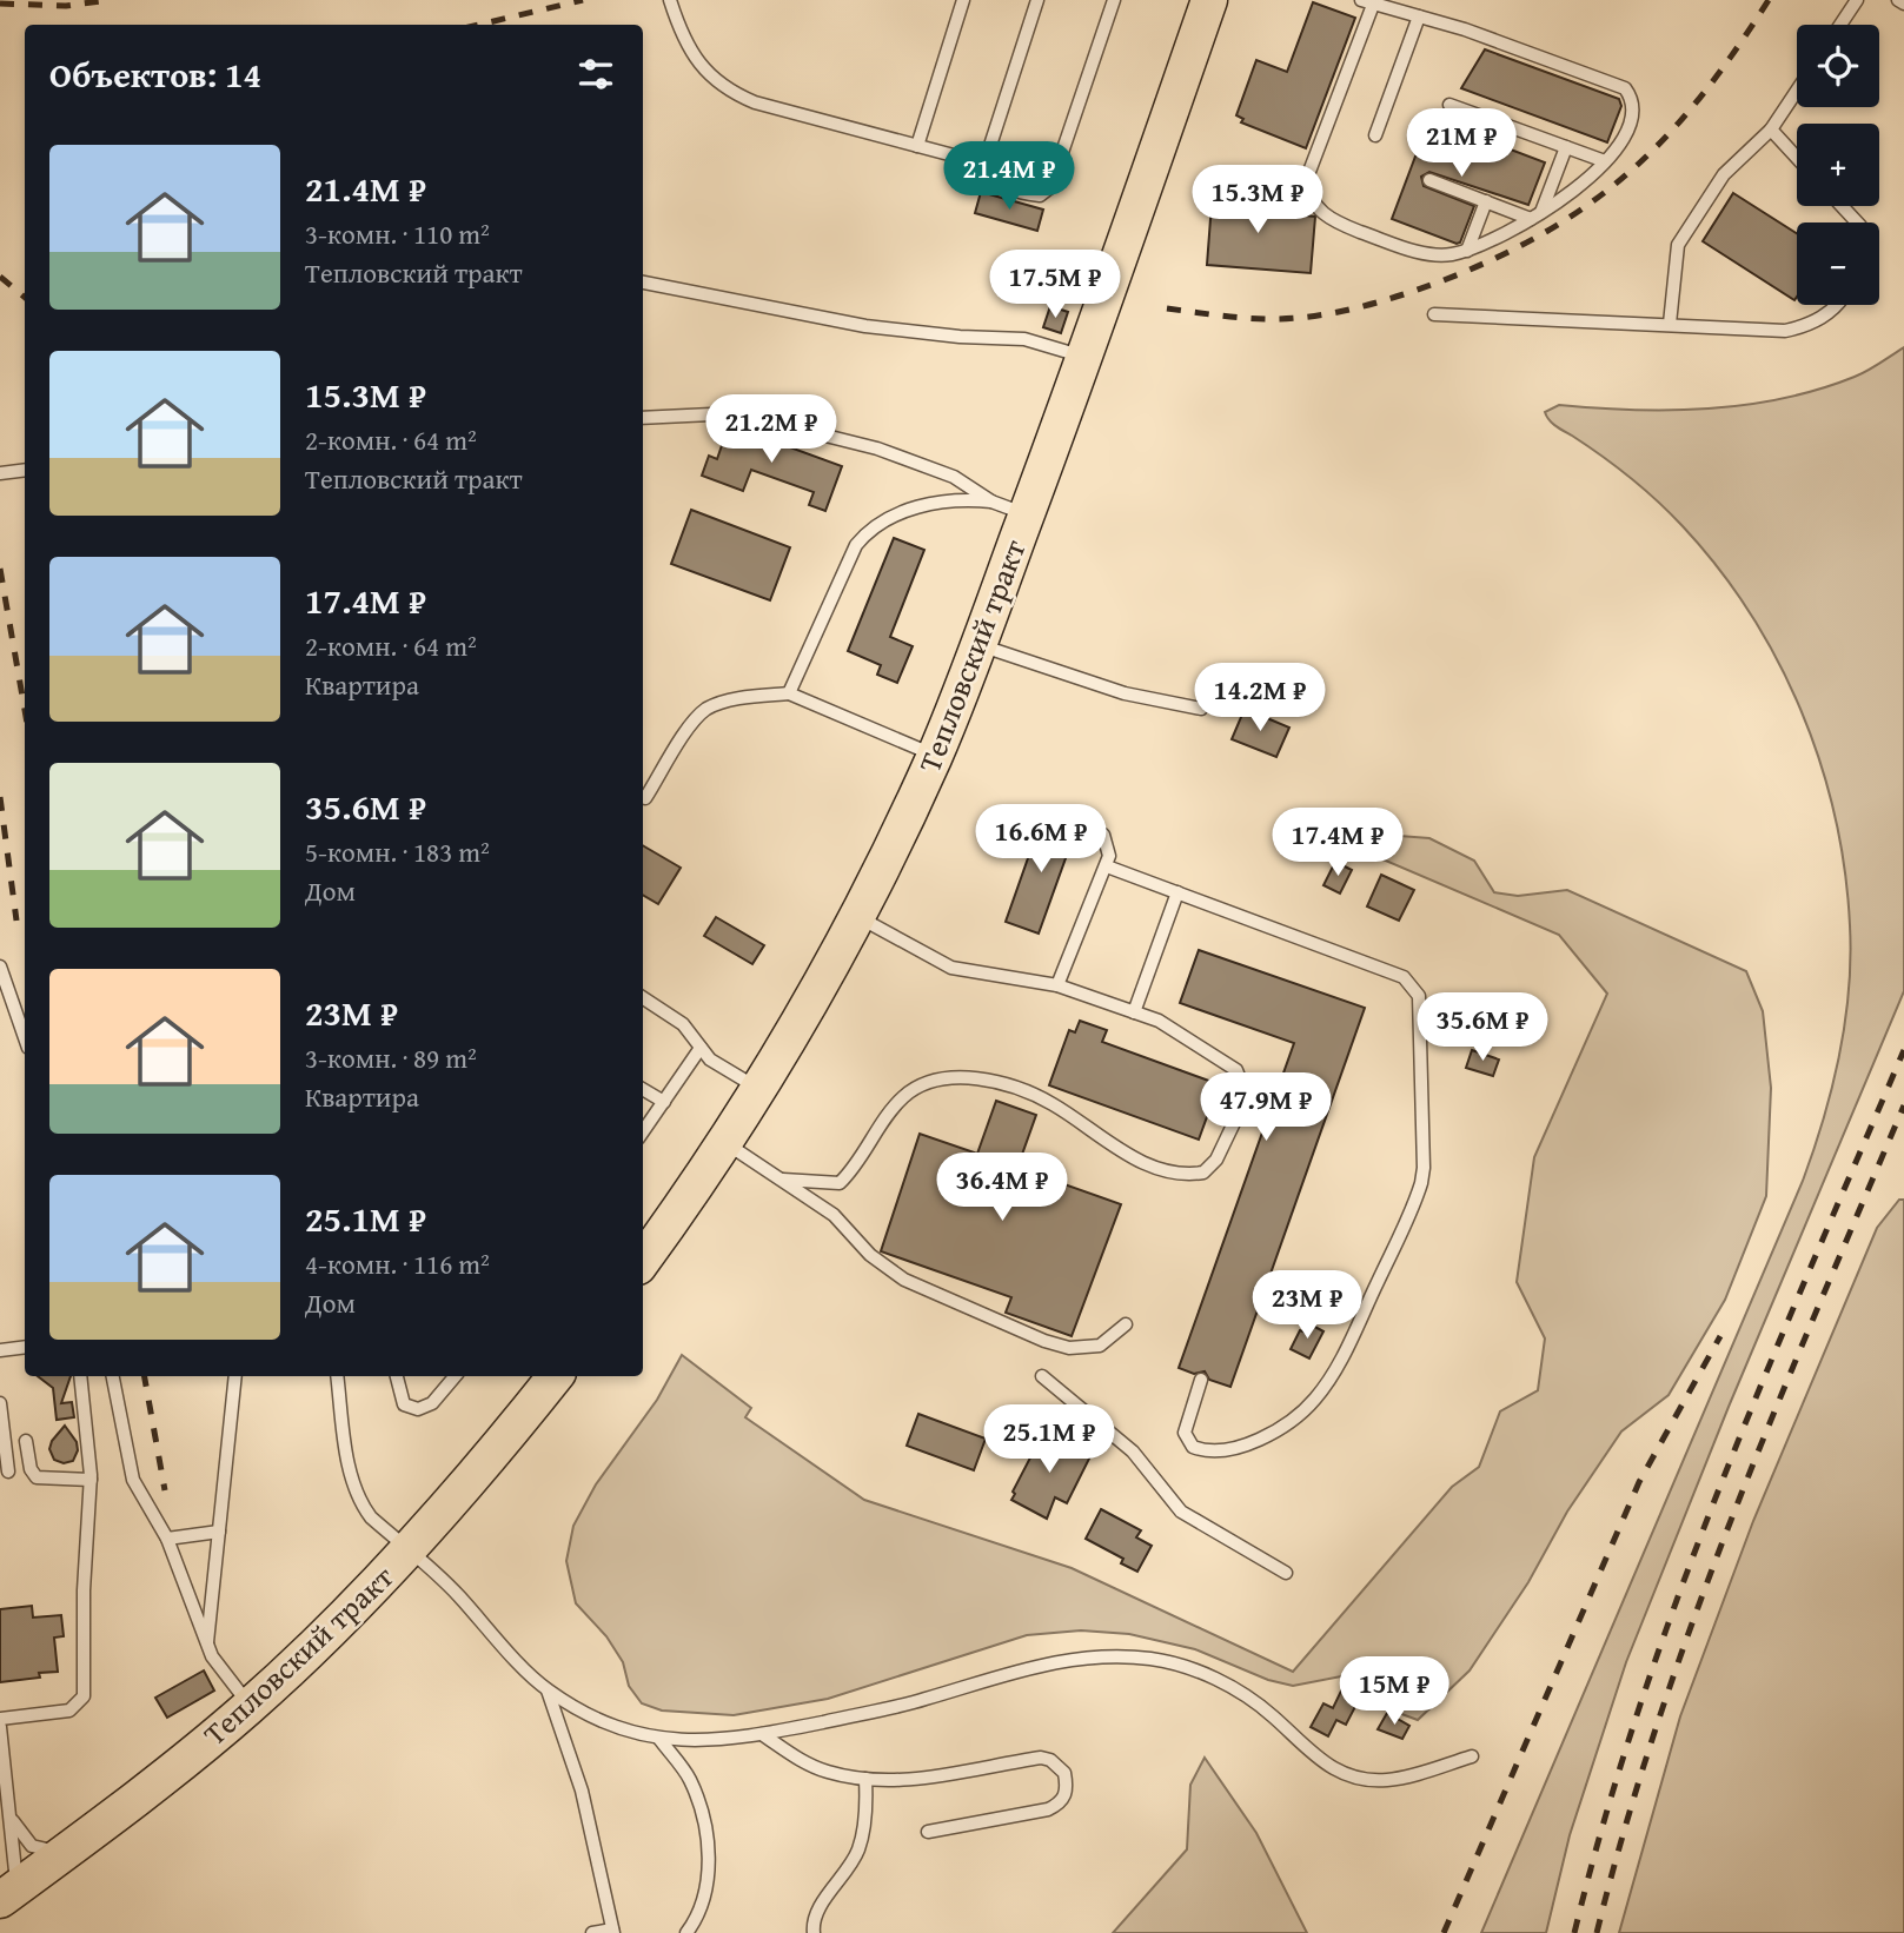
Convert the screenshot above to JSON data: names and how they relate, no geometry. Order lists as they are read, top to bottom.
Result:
{
  "streets": {
    "main road": ["Тепловский тракт"]
  },
  "page": {
    "map_buttons": ["+", "−"],
    "heading": "Объектов: 14",
    "price": [
      "21M ₽",
      "21.4M ₽",
      "15.3M ₽",
      "17.5M ₽",
      "21.2M ₽",
      "14.2M ₽",
      "16.6M ₽",
      "17.4M ₽",
      "35.6M ₽",
      "47.9M ₽",
      "36.4M ₽",
      "23M ₽",
      "25.1M ₽",
      "15M ₽"
    ],
    "list": [
      {
        "name": "21.4M ₽",
        "note": "3-комн. · 110 m² · Тепловский тракт"
      },
      {
        "name": "15.3M ₽",
        "note": "2-комн. · 64 m² · Тепловский тракт"
      },
      {
        "name": "17.4M ₽",
        "note": "2-комн. · 64 m² · Квартира"
      },
      {
        "name": "35.6M ₽",
        "note": "5-комн. · 183 m² · Дом"
      },
      {
        "name": "23M ₽",
        "note": "3-комн. · 89 m² · Квартира"
      },
      {
        "name": "25.1M ₽",
        "note": "4-комн. · 116 m² · Дом"
      }
    ]
  }
}
